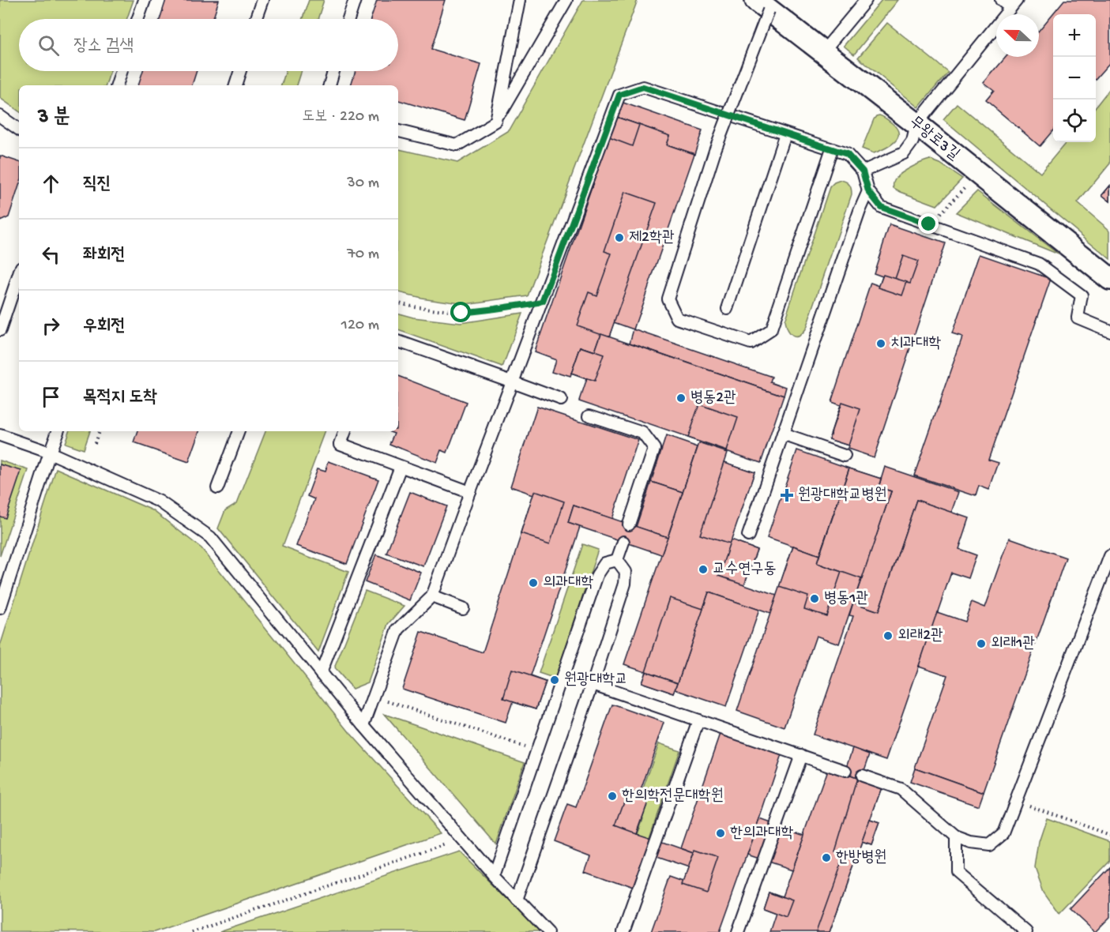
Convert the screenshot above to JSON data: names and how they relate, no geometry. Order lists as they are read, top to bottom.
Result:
{
  "streets": {
    "street": ["무왕로3길"]
  },
  "places": {
    "other": [
      "제2학관",
      "치과대학",
      "병동2관",
      "교수연구동",
      "의과대학",
      "병동1관",
      "외래2관",
      "외래1관",
      "원광대학교",
      "한의학전문대학원",
      "한의과대학",
      "한방병원"
    ],
    "health": ["원광대학교병원"]
  },
  "north": "left",
  "page": {
    "map_buttons": ["+", "−"],
    "search": "장소 검색",
    "heading": ["3 분", "도보 · 220 m"],
    "list": [
      ["직진", "30 m"],
      ["좌회전", "70 m"],
      ["우회전", "120 m"],
      "목적지 도착"
    ]
  }
}
